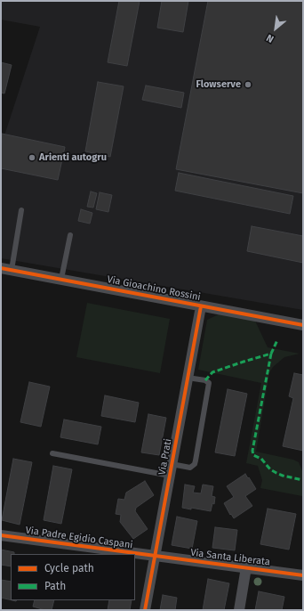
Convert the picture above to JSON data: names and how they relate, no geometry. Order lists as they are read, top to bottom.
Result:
{
  "streets": {
    "street": [
      "Via Gioachino Rossini",
      "Via Prati",
      "Via Padre Egidio Caspani",
      "Via Santa Liberata"
    ]
  },
  "crossings": [
    ["Via Gioachino Rossini", "Via Prati"],
    ["Via Prati", "Via Padre Egidio Caspani"],
    ["Via Prati", "Via Santa Liberata"],
    ["Via Padre Egidio Caspani", "Via Santa Liberata"]
  ],
  "places": ["Flowserve", "Arienti autogru"],
  "legend": ["Cycle path", "Path"],
  "north": "bottom left"
}
